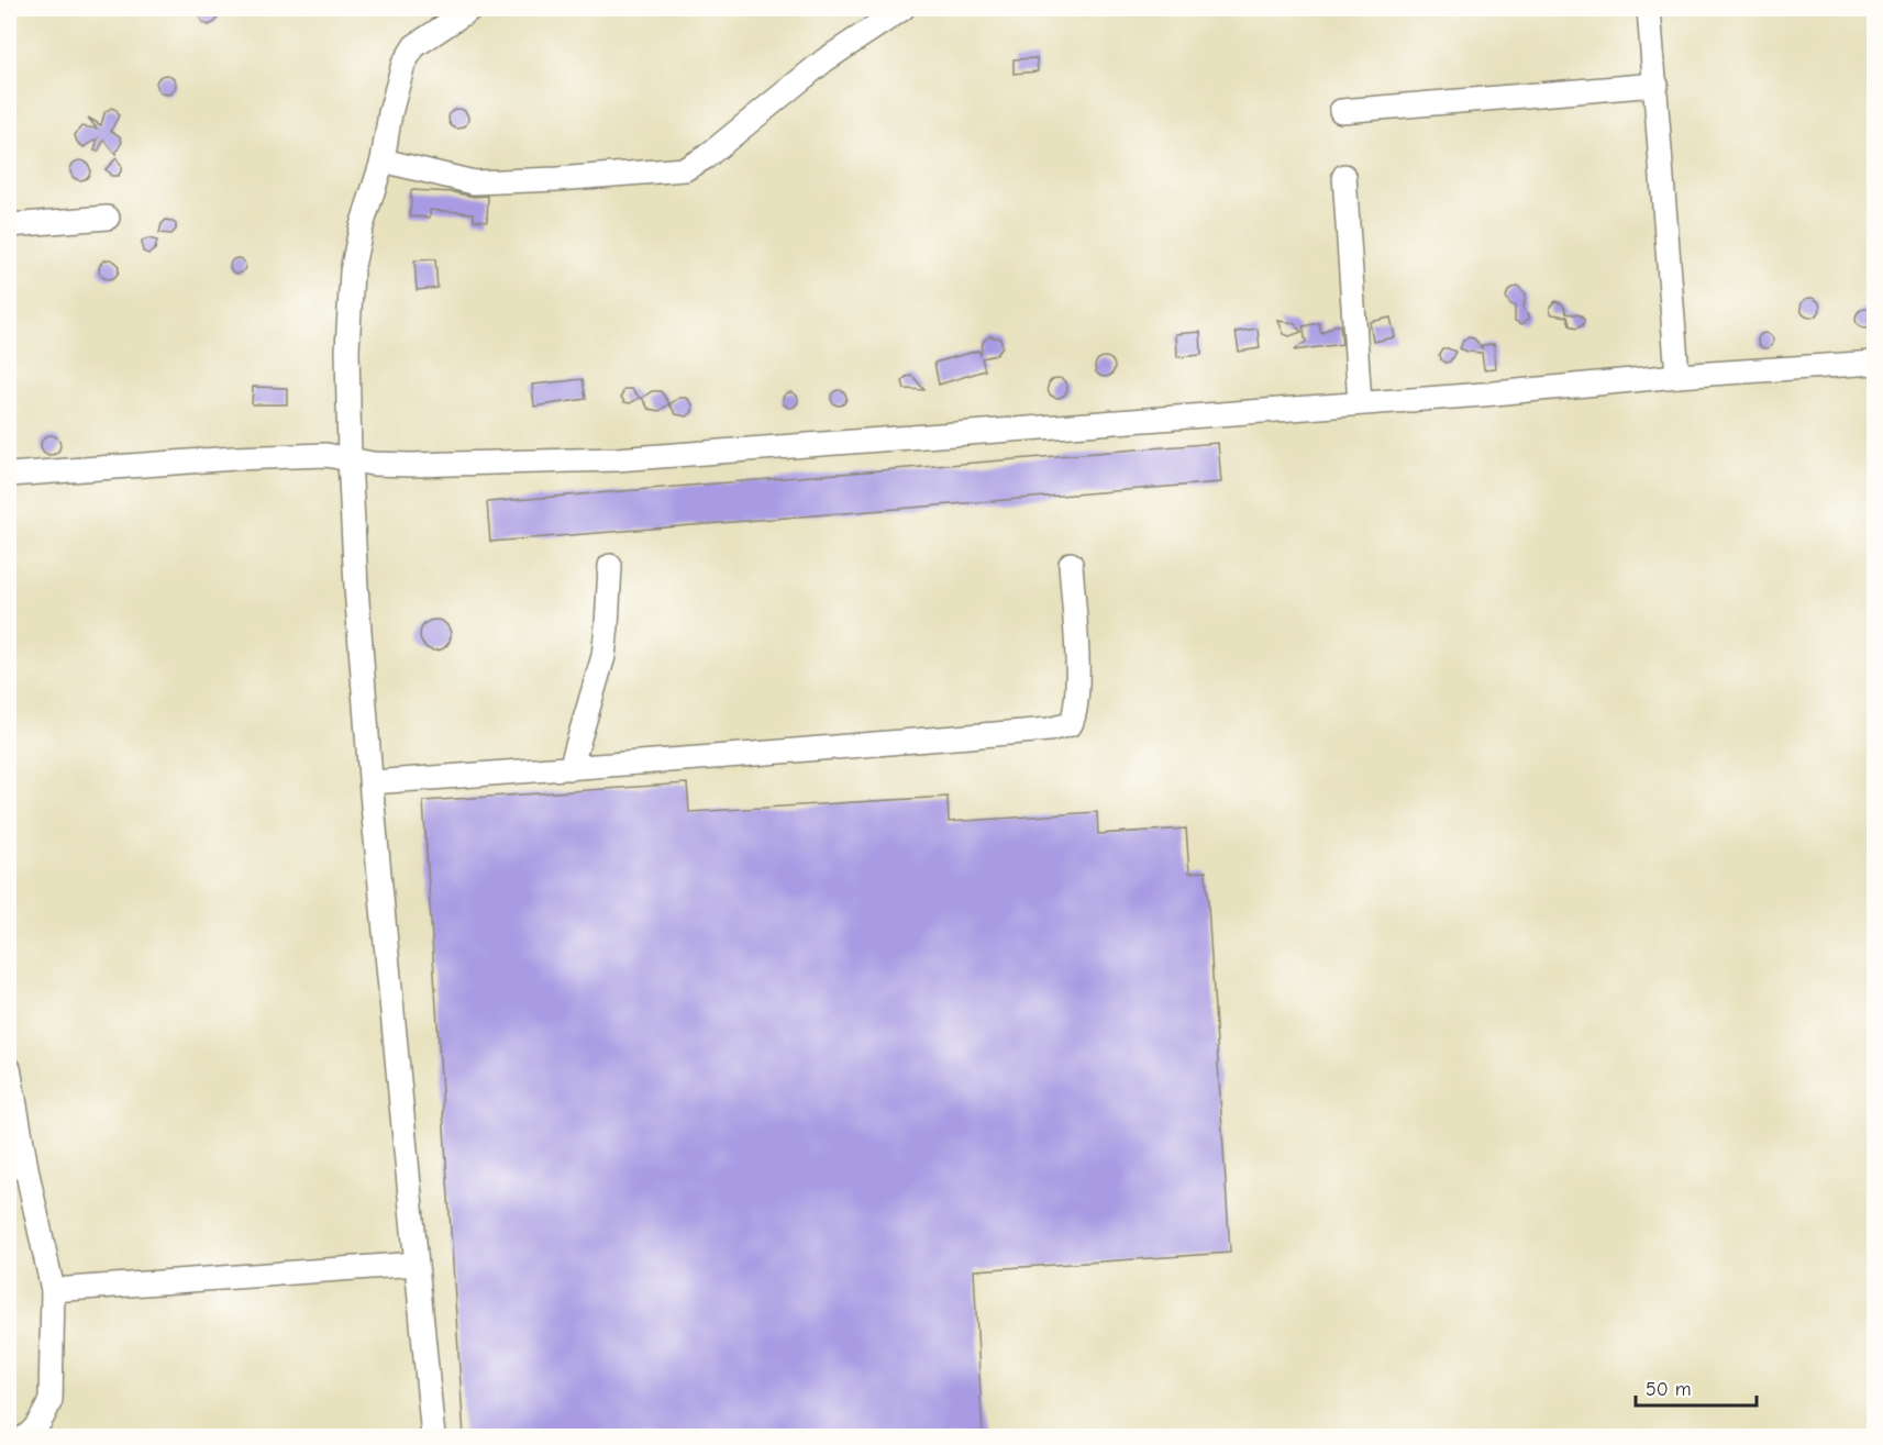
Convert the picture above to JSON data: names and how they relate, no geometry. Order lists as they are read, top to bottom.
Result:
{
  "scale_bar": "50 m"
}
